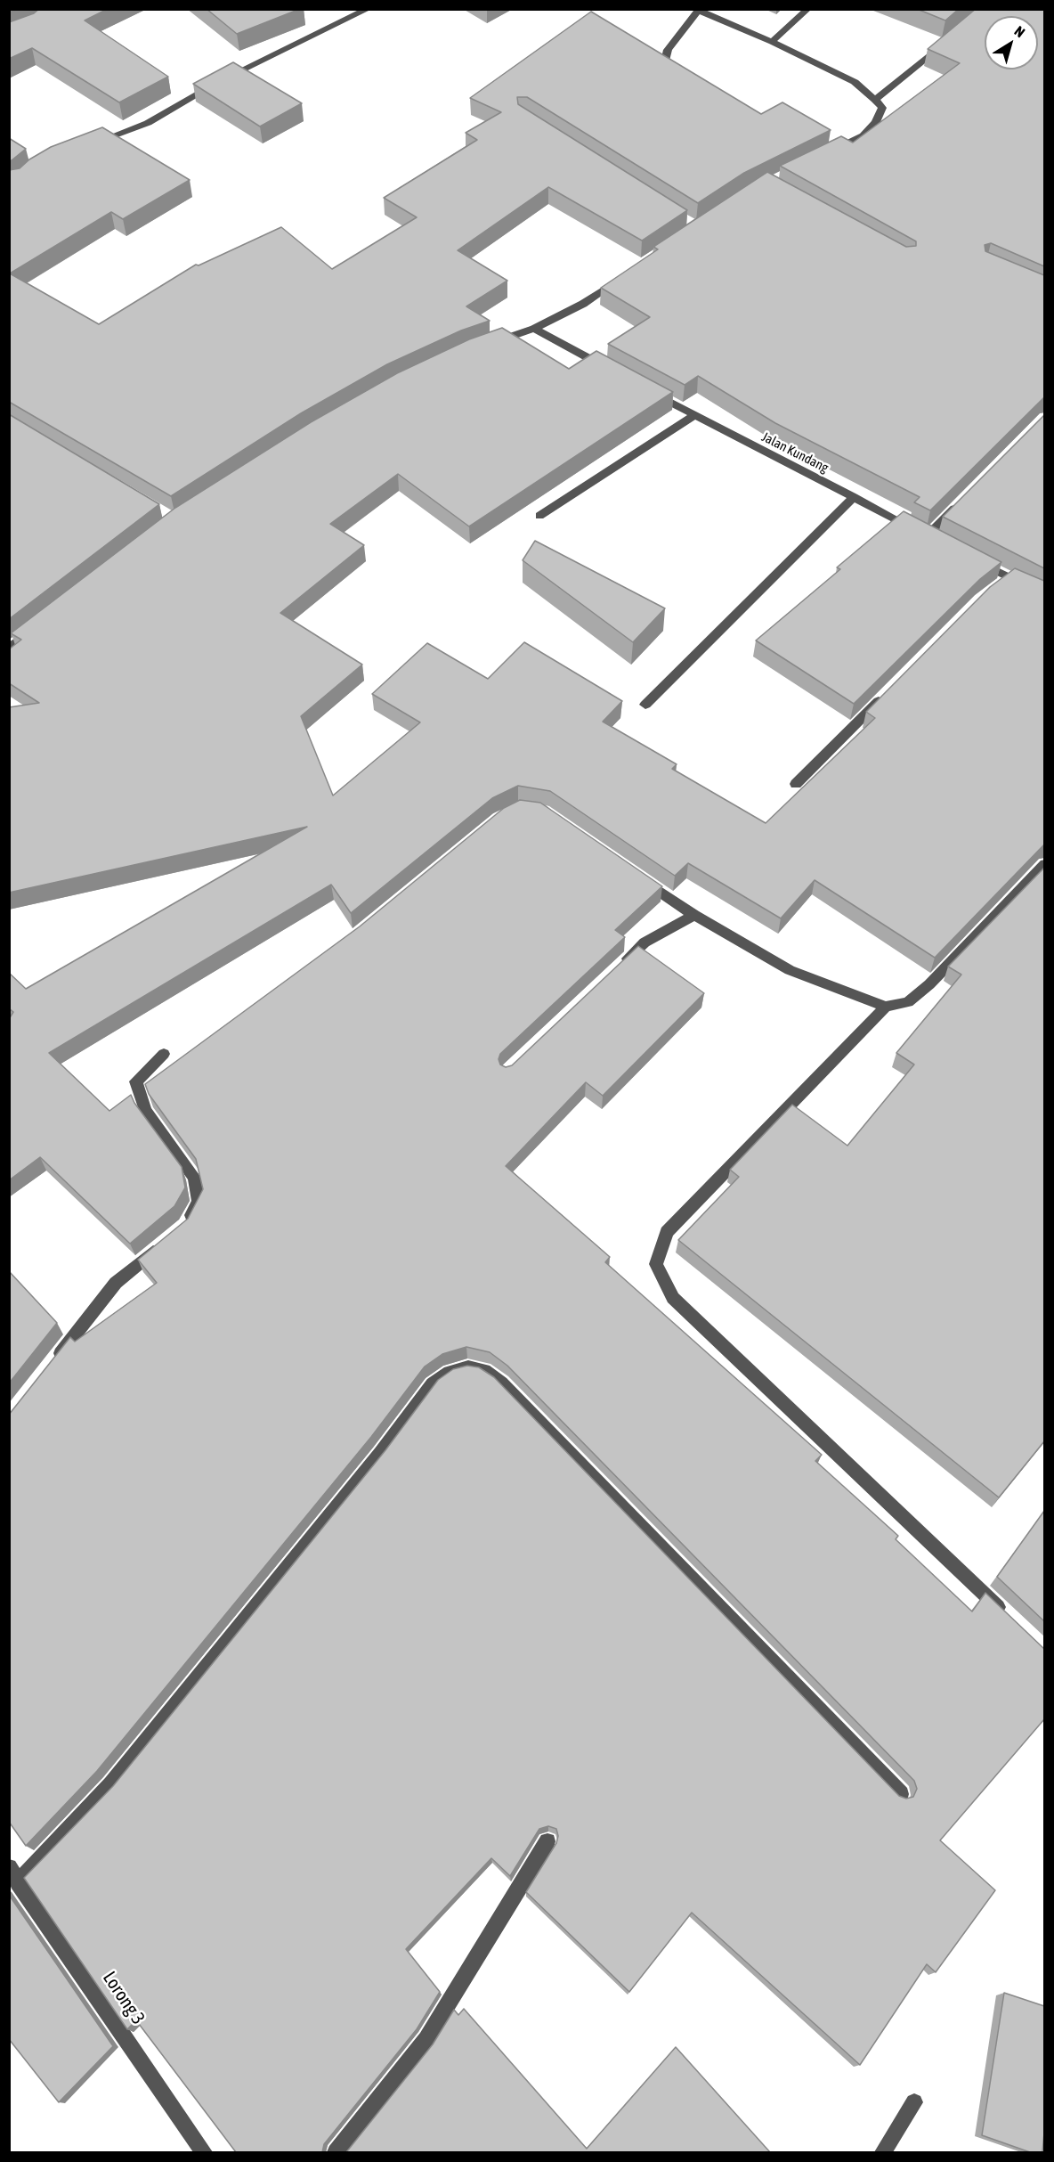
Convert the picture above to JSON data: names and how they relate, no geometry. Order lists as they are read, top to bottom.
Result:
{
  "streets": {
    "street": ["Jalan Kundang", "Lorong 3"]
  },
  "north": "top right"
}
